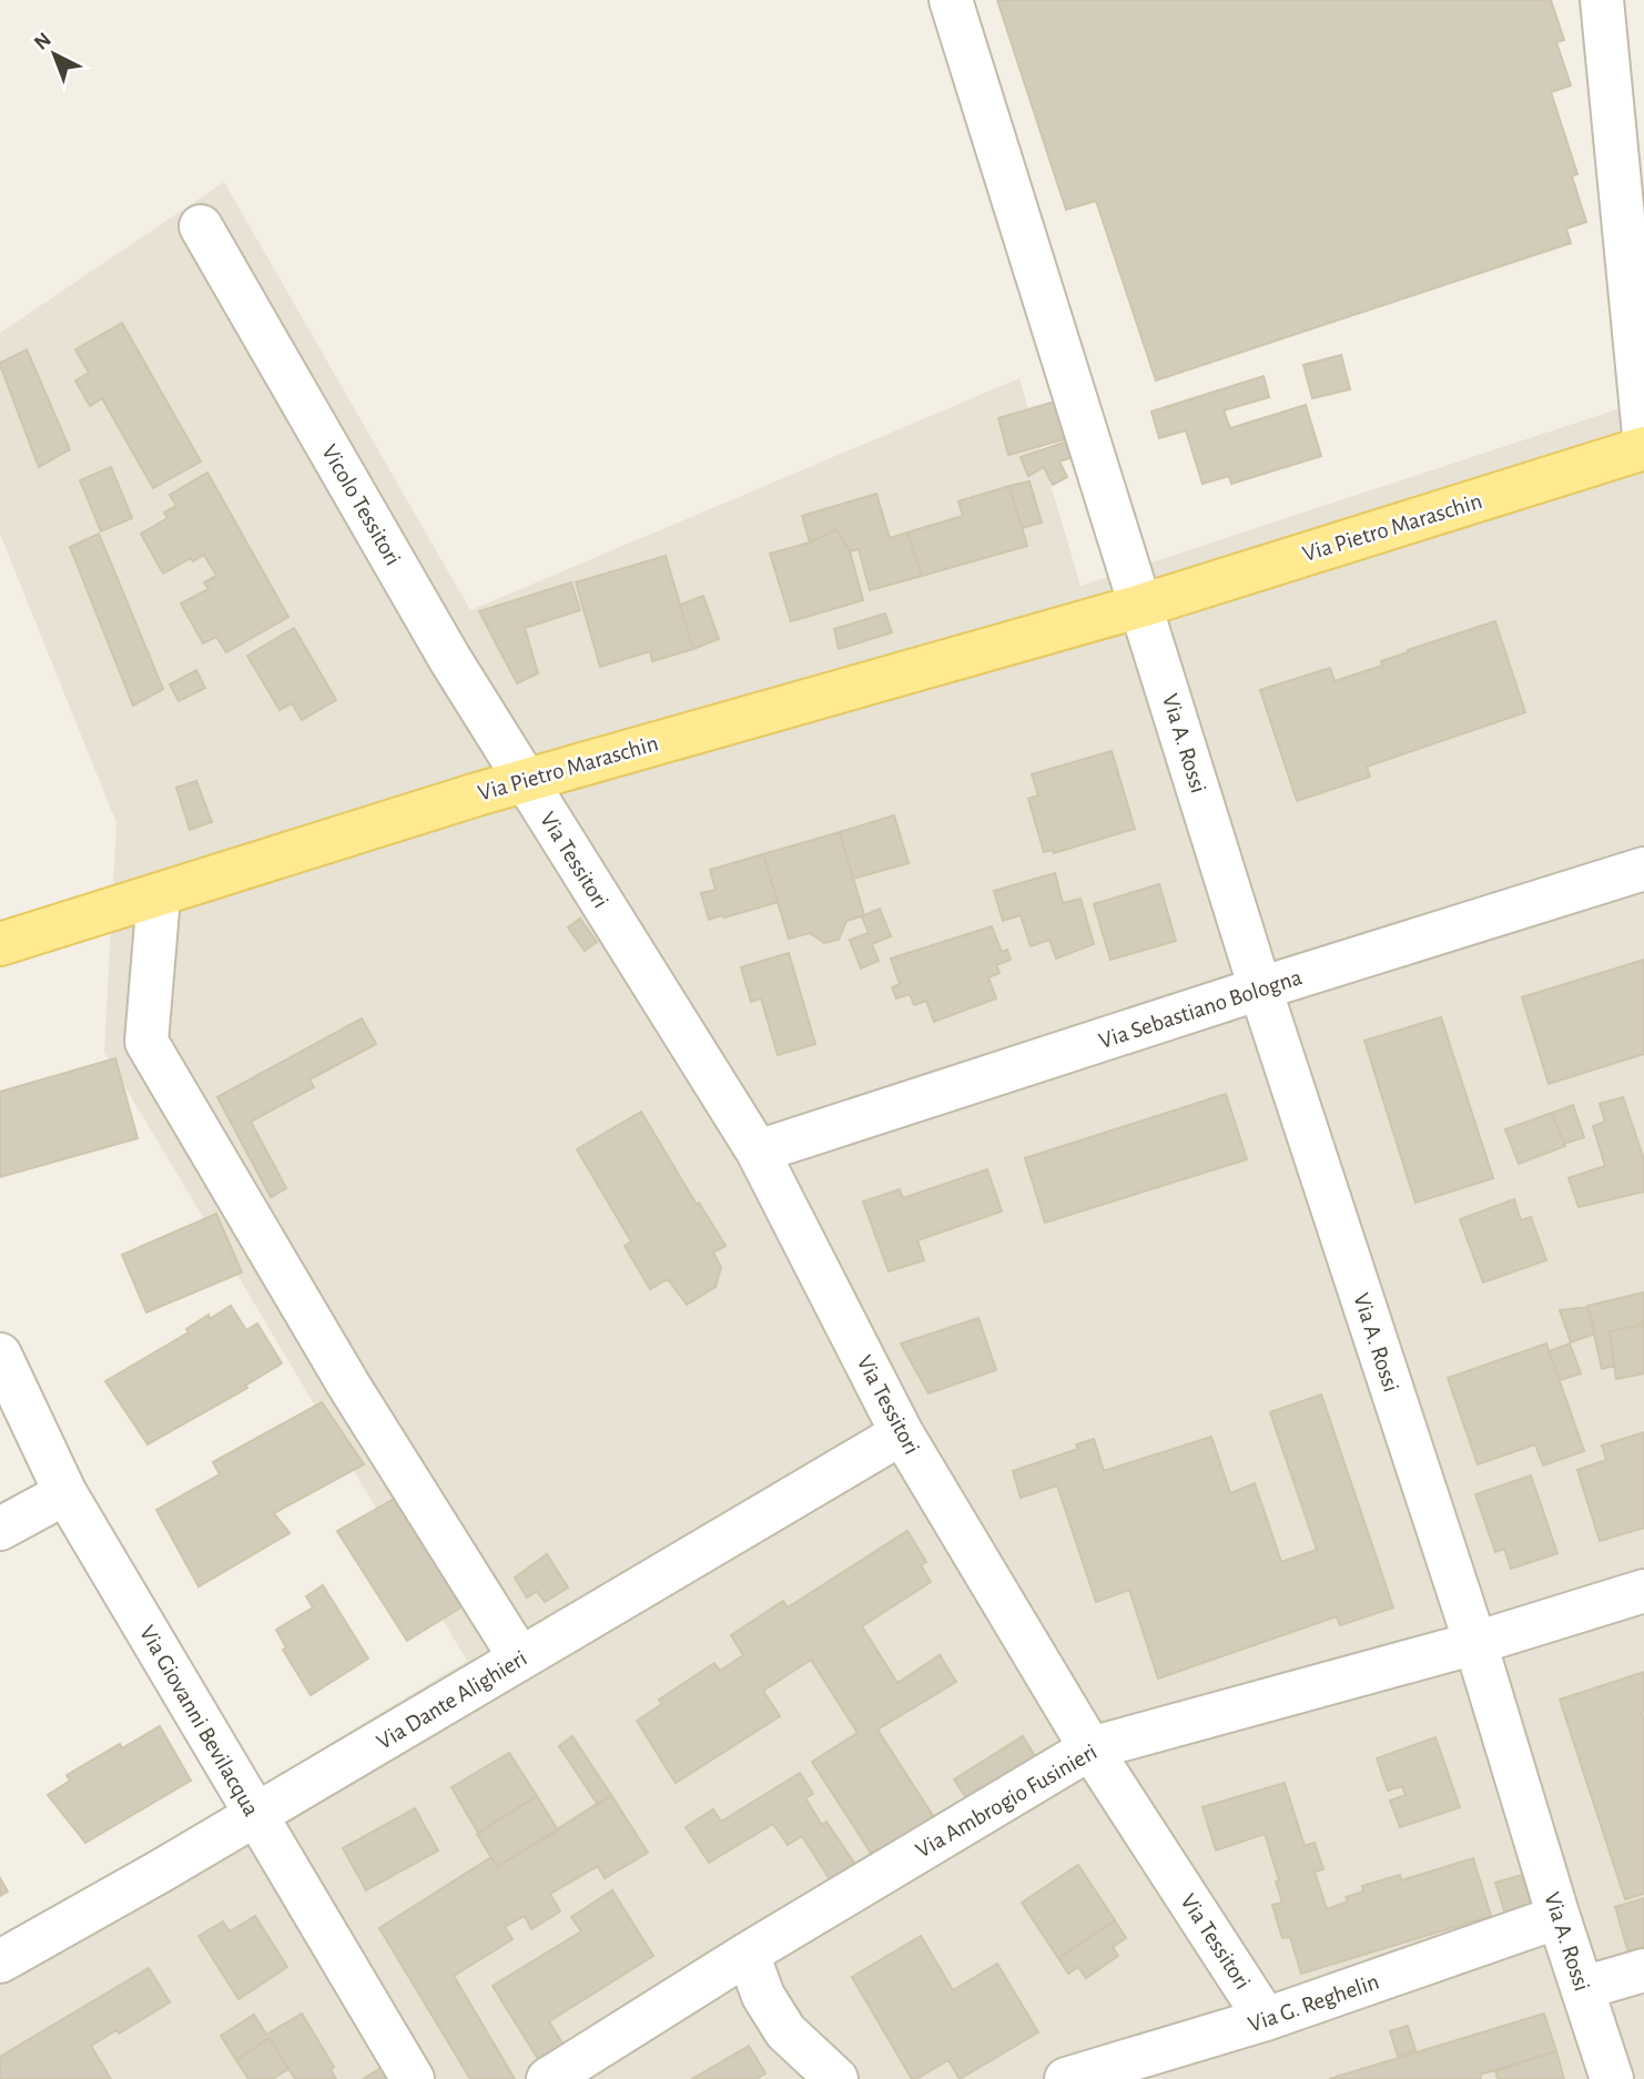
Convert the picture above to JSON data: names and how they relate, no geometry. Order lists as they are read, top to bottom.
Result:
{
  "streets": {
    "main road": ["Via Pietro Maraschin"],
    "street": [
      "Vicolo Tessitori",
      "Via A. Rossi",
      "Via Tessitori",
      "Via Sebastiano Bologna",
      "Via Dante Alighieri",
      "Via Giovanni Bevilacqua",
      "Via Ambrogio Fusinieri",
      "Via G. Reghelin"
    ]
  },
  "crossings": [
    ["Vicolo Tessitori", "Via Pietro Maraschin"],
    ["Vicolo Tessitori", "Via Tessitori"],
    ["Via Pietro Maraschin", "Via A. Rossi"],
    ["Via Pietro Maraschin", "Via Tessitori"],
    ["Via A. Rossi", "Via Sebastiano Bologna"],
    ["Via A. Rossi", "Via Ambrogio Fusinieri"],
    ["Via A. Rossi", "Via G. Reghelin"],
    ["Via Tessitori", "Via Sebastiano Bologna"],
    ["Via Tessitori", "Via Dante Alighieri"],
    ["Via Tessitori", "Via Ambrogio Fusinieri"],
    ["Via Tessitori", "Via G. Reghelin"],
    ["Via Dante Alighieri", "Via Giovanni Bevilacqua"]
  ],
  "north": "top left"
}
